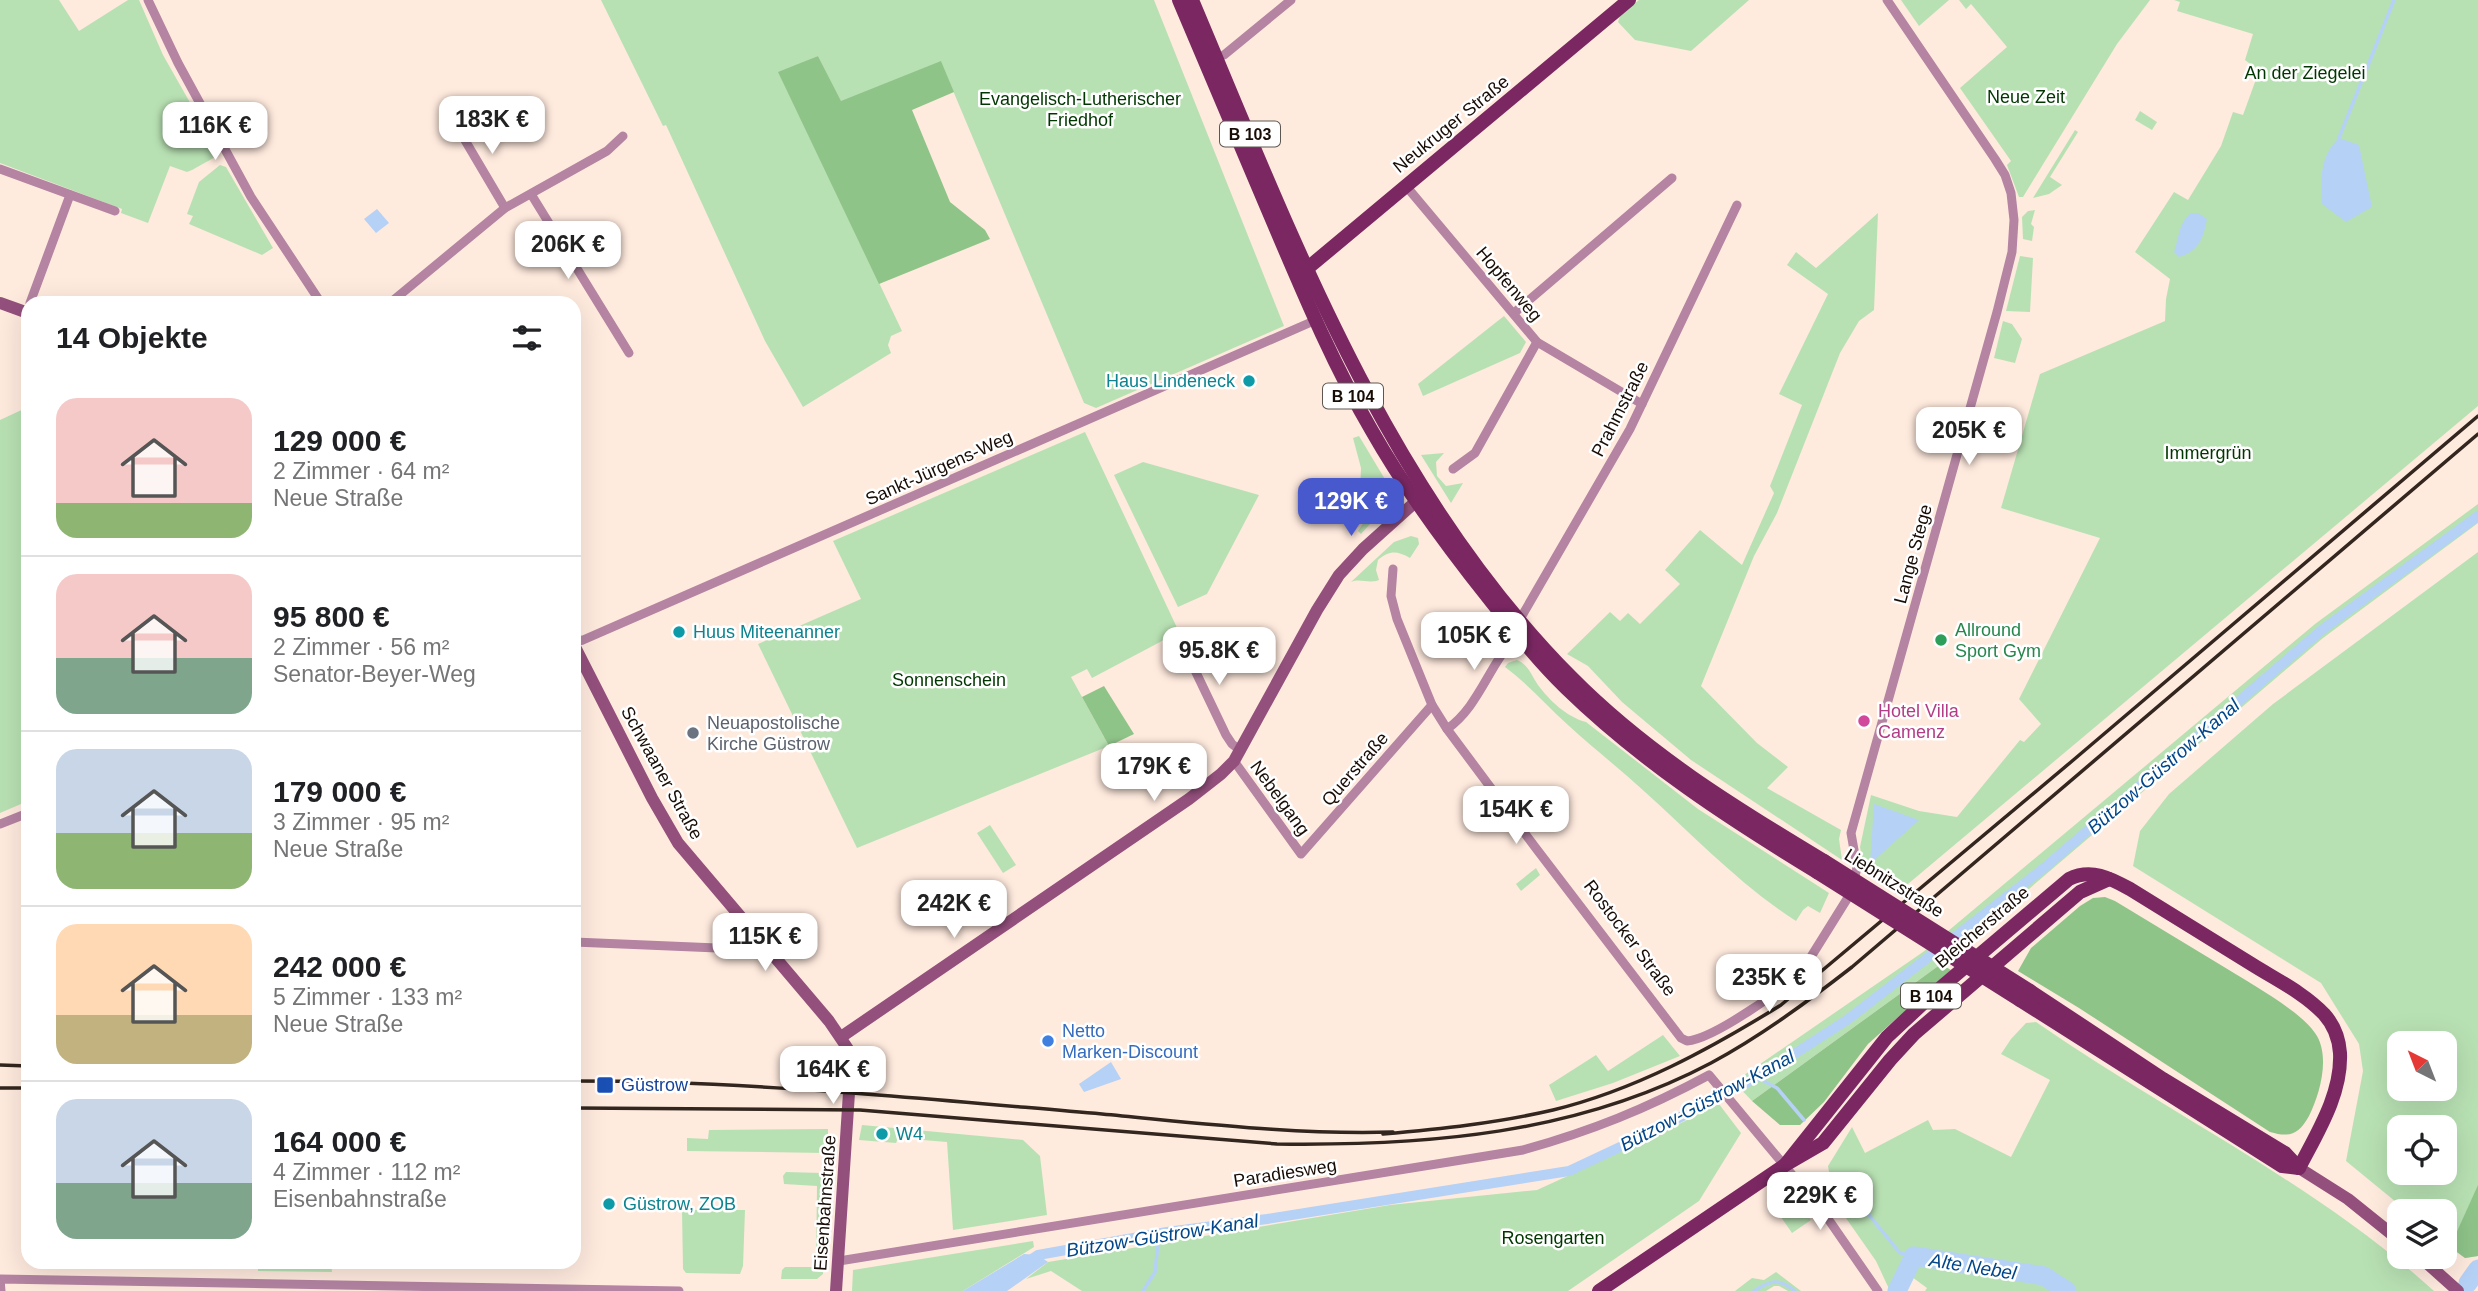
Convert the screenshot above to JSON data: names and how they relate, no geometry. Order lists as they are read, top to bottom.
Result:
{
  "streets": {
    "main road": [
      "Neukruger Straße",
      "B 103",
      "B 104",
      "Schwaaner Straße",
      "Liebnitzstraße",
      "Bleicherstraße",
      "Eisenbahnstraße"
    ],
    "street": [
      "Hopfenweg",
      "Prahmstraße",
      "Sankt-Jürgens-Weg",
      "Lange Stege",
      "Querstraße",
      "Nebelgang",
      "Rostocker Straße",
      "Paradiesweg"
    ]
  },
  "crossings": [
    ["Neukruger Straße", "B 103"],
    ["Neukruger Straße", "Hopfenweg"],
    ["Neukruger Straße", "B 104"],
    ["B 103", "B 104"],
    ["Hopfenweg", "Prahmstraße"],
    ["B 104", "Sankt-Jürgens-Weg"],
    ["B 104", "Liebnitzstraße"],
    ["Prahmstraße", "Liebnitzstraße"],
    ["Prahmstraße", "Rostocker Straße"],
    ["Lange Stege", "Rostocker Straße"],
    ["Querstraße", "Nebelgang"],
    ["Querstraße", "Rostocker Straße"],
    ["Schwaaner Straße", "Eisenbahnstraße"],
    ["Liebnitzstraße", "Bleicherstraße"],
    ["Bleicherstraße", "Paradiesweg"],
    ["Paradiesweg", "Eisenbahnstraße"]
  ],
  "water": ["Bützow-Güstrow-Kanal", "Alte Nebel"],
  "parks": [
    "An der Ziegelei",
    "Neue Zeit",
    "Evangelisch-Lutherischer Friedhof",
    "Immergrün",
    "Sonnenschein",
    "Rosengarten"
  ],
  "places": {
    "other": [
      "Haus Lindeneck",
      "Huus Miteenanner",
      "Allround Sport Gym",
      "Hotel Villa Camenz",
      "Neuapostolische Kirche Güstrow",
      "Netto Marken-Discount",
      "W4",
      "Güstrow, ZOB"
    ],
    "transit": ["Güstrow"]
  },
  "north": "top left",
  "page": {
    "price": [
      "183K €",
      "116K €",
      "206K €",
      "205K €",
      "129K €",
      "105K €",
      "95.8K €",
      "179K €",
      "154K €",
      "242K €",
      "115K €",
      "235K €",
      "164K €",
      "229K €"
    ],
    "heading": "14 Objekte",
    "list": [
      {
        "name": "129 000 €",
        "note": "2 Zimmer · 64 m² · Neue Straße"
      },
      {
        "name": "95 800 €",
        "note": "2 Zimmer · 56 m² · Senator-Beyer-Weg"
      },
      {
        "name": "179 000 €",
        "note": "3 Zimmer · 95 m² · Neue Straße"
      },
      {
        "name": "242 000 €",
        "note": "5 Zimmer · 133 m² · Neue Straße"
      },
      {
        "name": "164 000 €",
        "note": "4 Zimmer · 112 m² · Eisenbahnstraße"
      }
    ]
  }
}
